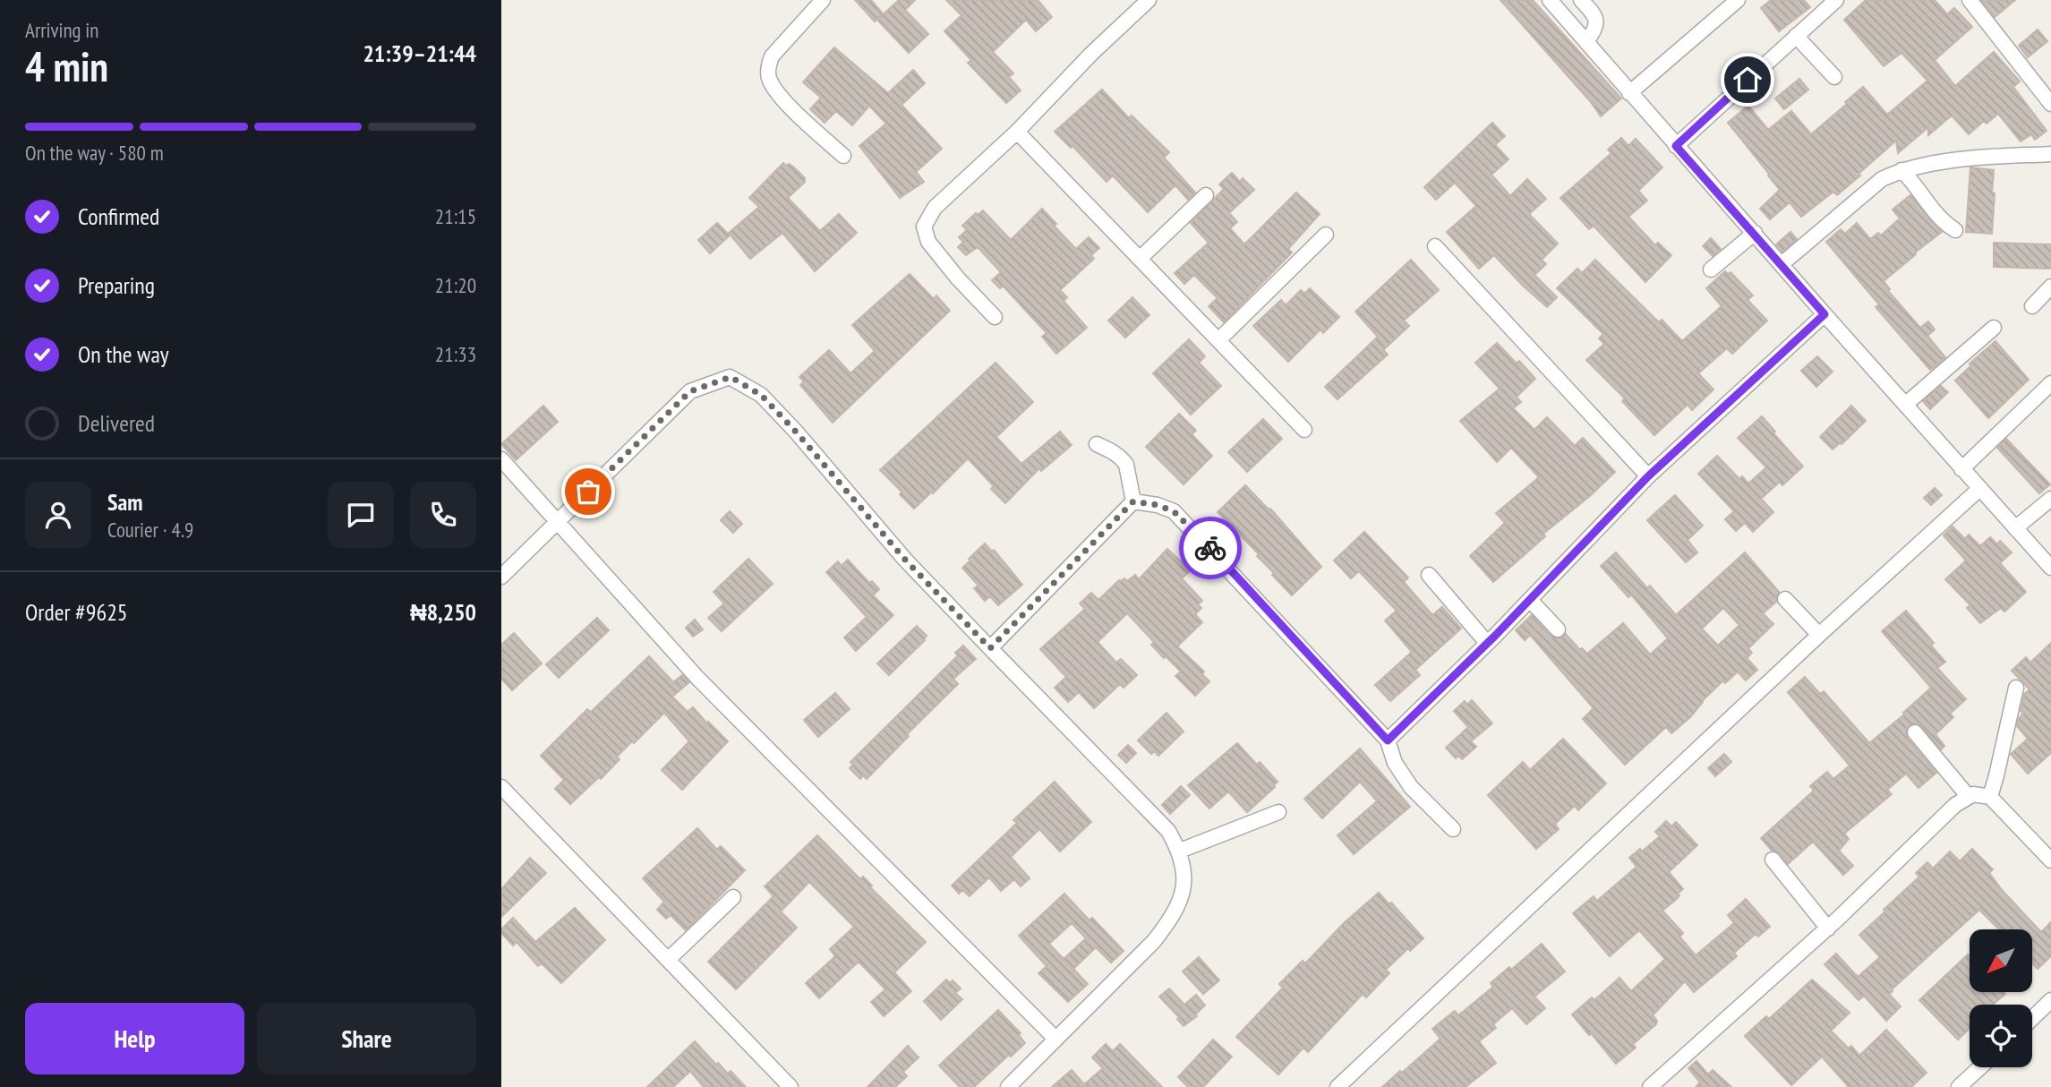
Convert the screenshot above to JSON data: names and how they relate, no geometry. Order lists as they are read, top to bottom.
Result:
{
  "north": "bottom left",
  "page": {
    "heading": ["4 min", "Arriving in", "21:39–21:44"],
    "panel": [
      "Sam",
      "Courier · 4.9",
      "Order #9625",
      "₦8,250"
    ],
    "bar": "On the way · 580 m",
    "list": [
      ["Confirmed", "21:15"],
      ["Preparing", "21:20"],
      ["On the way", "21:33"],
      "Delivered"
    ],
    "buttons": ["Help", "Share"]
  }
}
